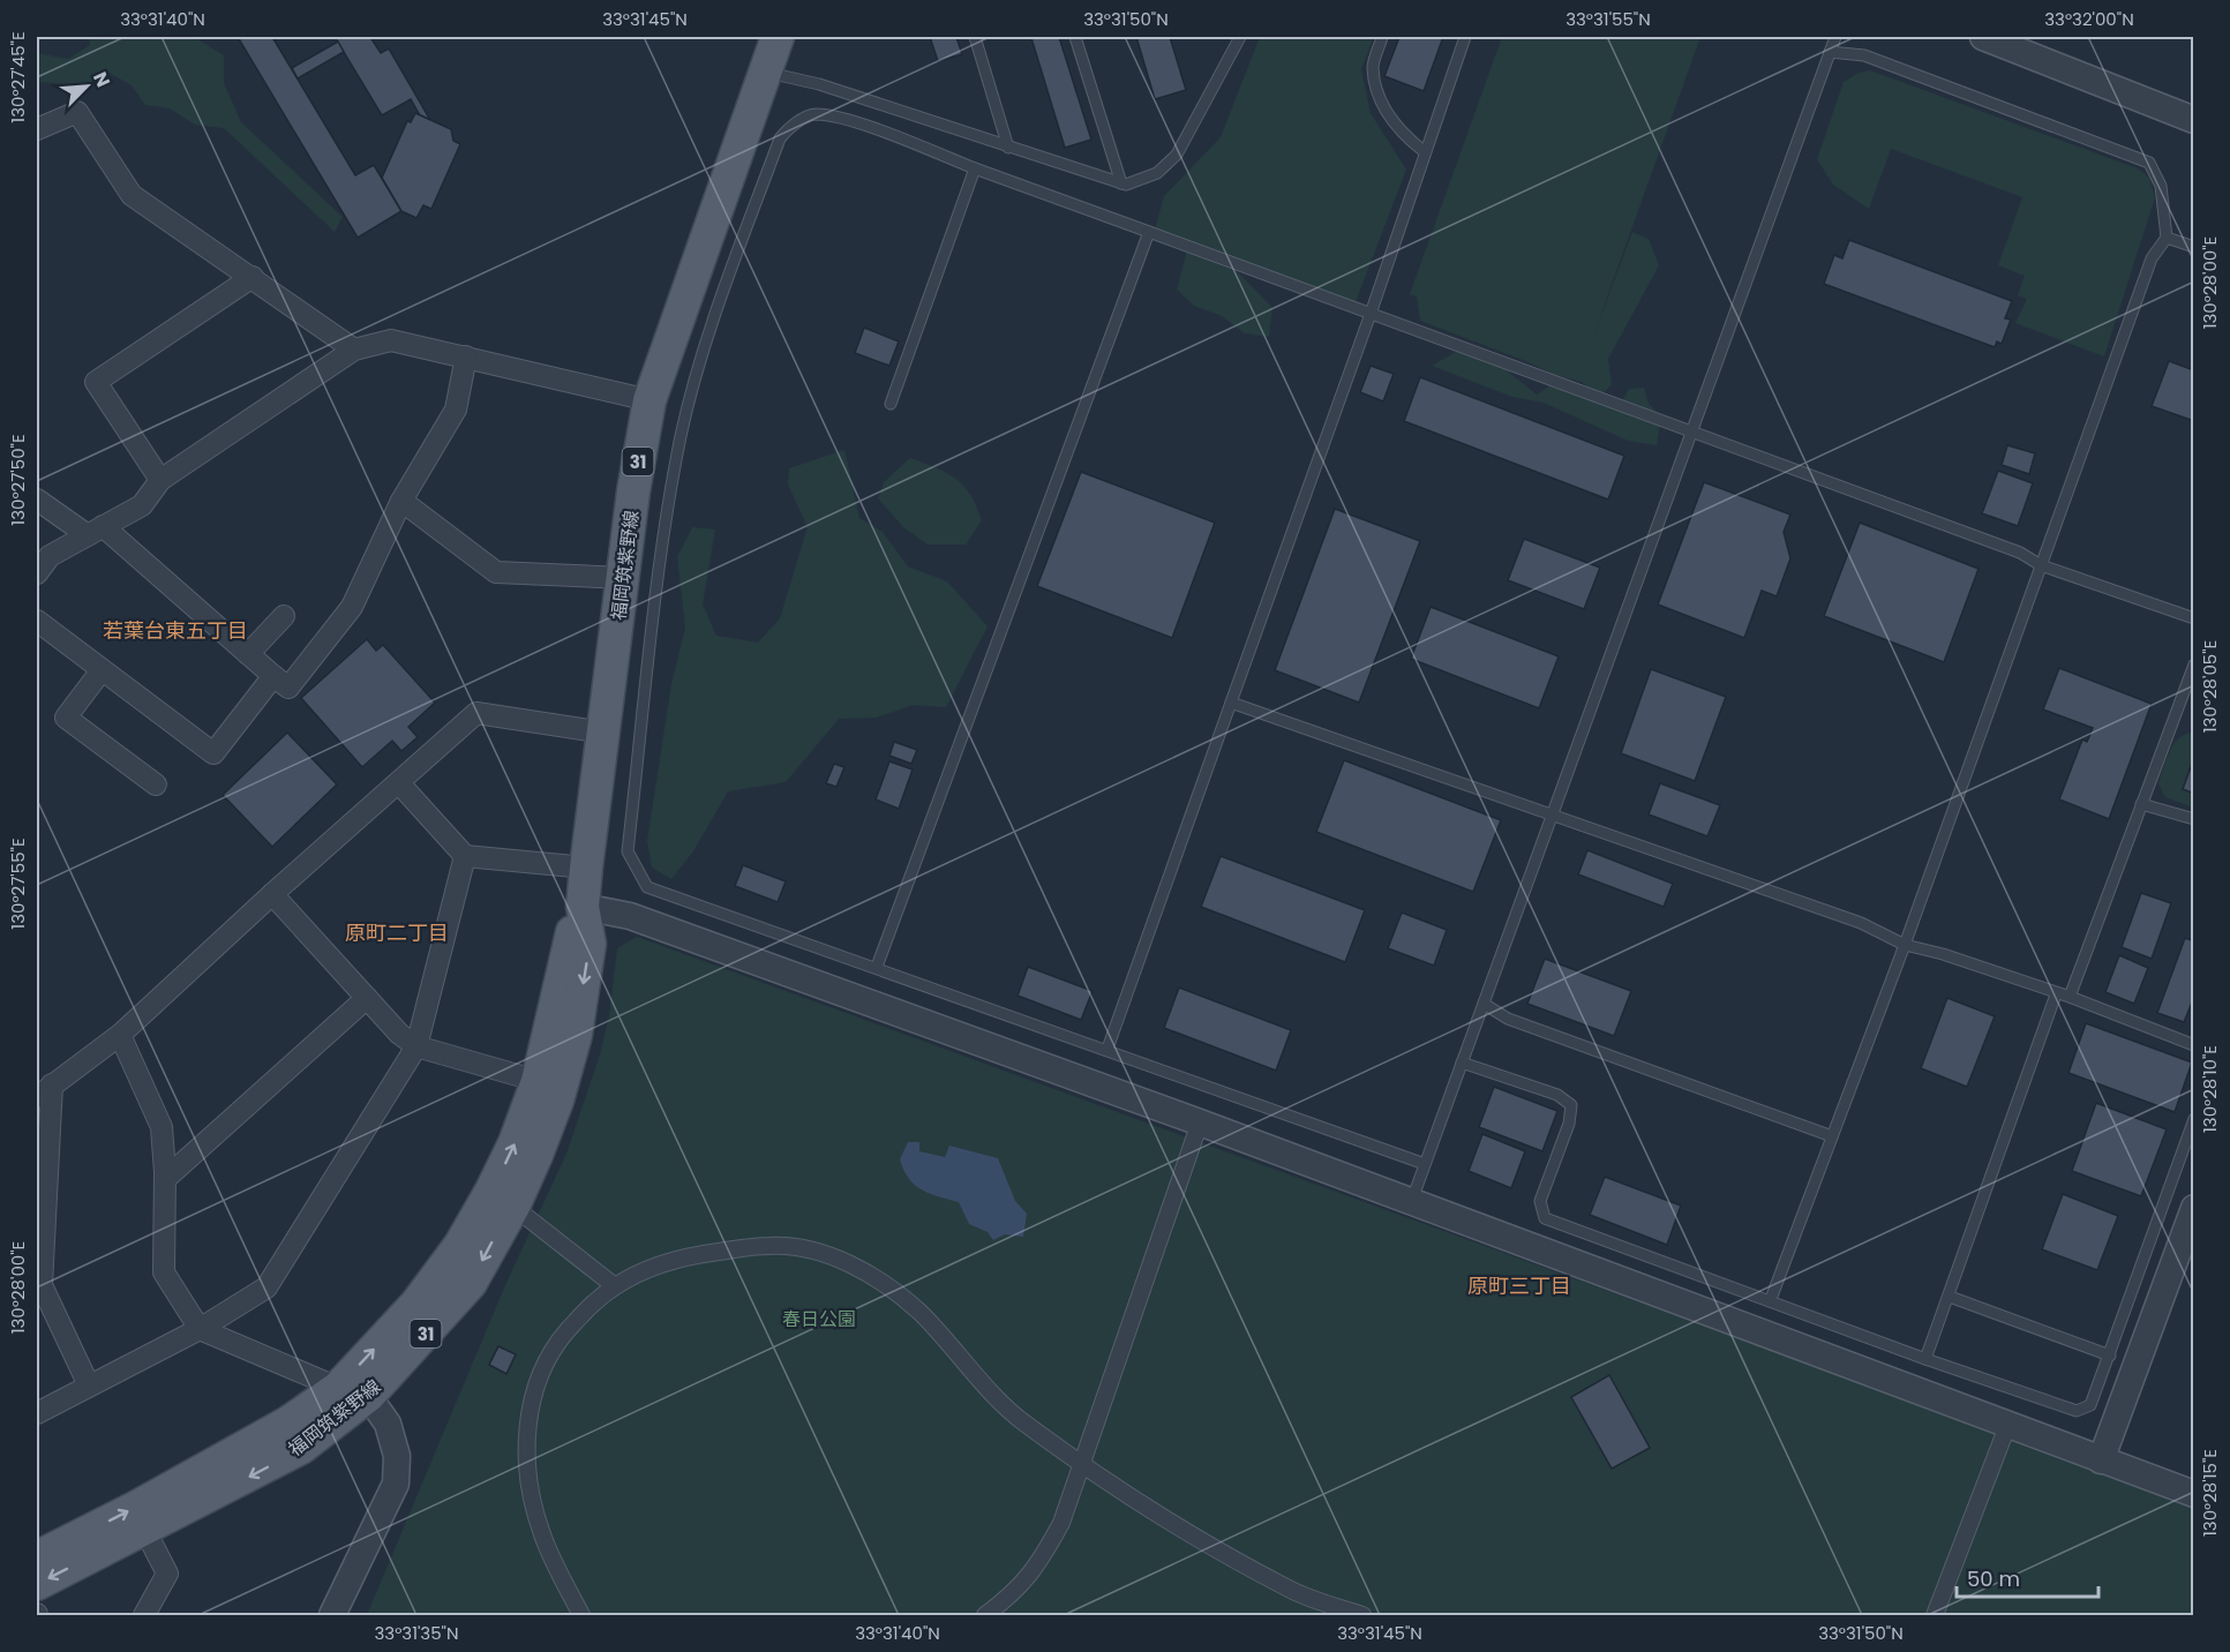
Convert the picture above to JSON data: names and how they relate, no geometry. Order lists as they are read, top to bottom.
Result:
{
  "streets": {
    "main road": ["31", "福岡筑紫野線"]
  },
  "districts": ["若葉台東五丁目", "原町二丁目", "原町三丁目"],
  "parks": ["春日公園"],
  "scale_bar": "50 m",
  "north": "top right",
  "coordinates": [
    "33°31'40\"N",
    "33°31'45\"N",
    "33°31'50\"N",
    "33°31'55\"N",
    "33°32'00\"N",
    "130°27'45\"E",
    "130°28'00\"E",
    "130°27'50\"E",
    "130°28'05\"E",
    "130°27'55\"E",
    "130°28'10\"E",
    "130°28'15\"E",
    "33°31'35\"N"
  ]
}
